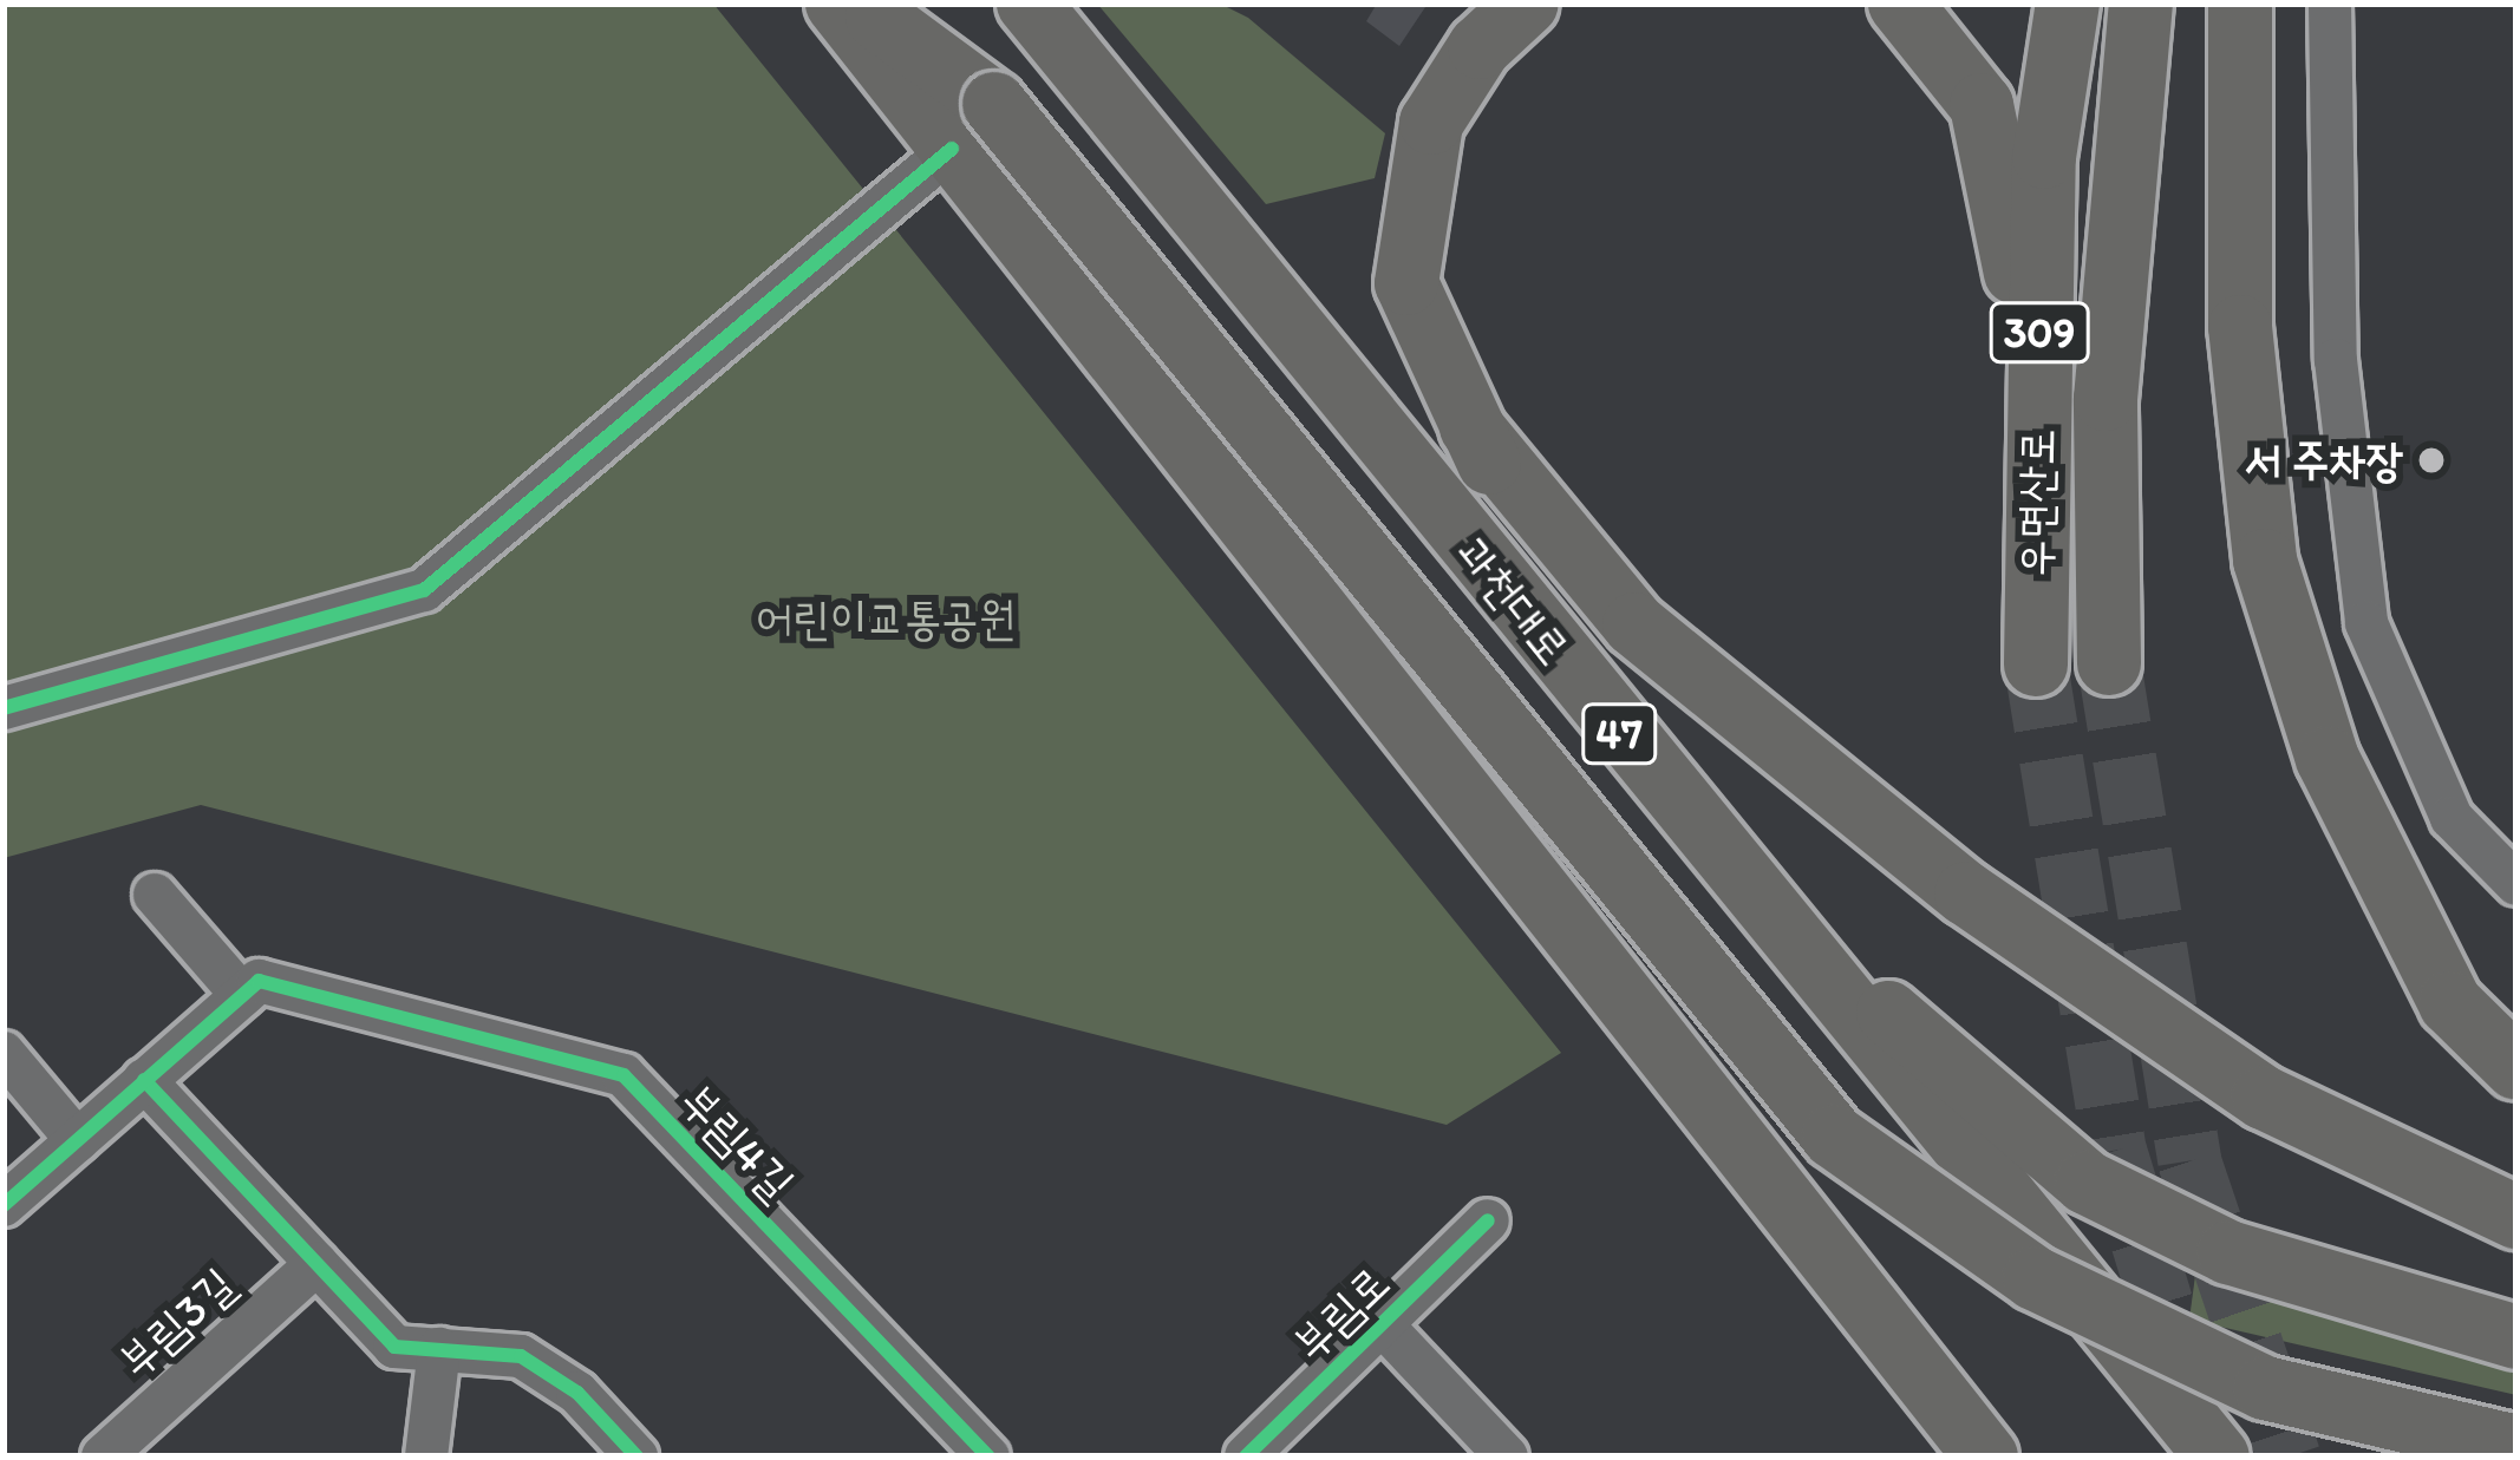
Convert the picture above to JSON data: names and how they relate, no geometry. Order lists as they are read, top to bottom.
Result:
{
  "streets": {
    "highway": [
      "309",
      "우면산로",
      "과천대로",
      "47"
    ],
    "street": ["부림4길", "부림로", "부림3길"]
  },
  "parks": ["어린이교통공원"],
  "places": ["서 주차장"]
}
